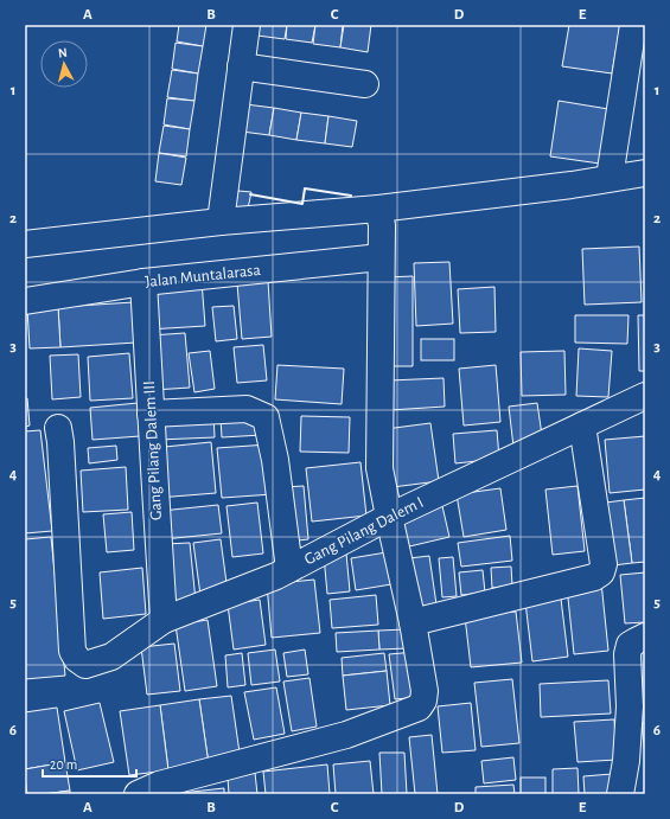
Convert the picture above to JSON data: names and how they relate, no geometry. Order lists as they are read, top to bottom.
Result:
{
  "streets": {
    "street": ["Jalan Muntalarasa", "Gang Pilang Dalem III", "Gang Pilang Dalem I"]
  },
  "crossings": [
    ["Jalan Muntalarasa", "Gang Pilang Dalem III"],
    ["Gang Pilang Dalem III", "Gang Pilang Dalem I"]
  ],
  "scale_bar": "20 m",
  "north": "top",
  "grid": {
    "columns": [
      "A",
      "B",
      "C",
      "D",
      "E"
    ],
    "rows": [
      "1",
      "2",
      "3",
      "4",
      "5",
      "6"
    ]
  }
}
